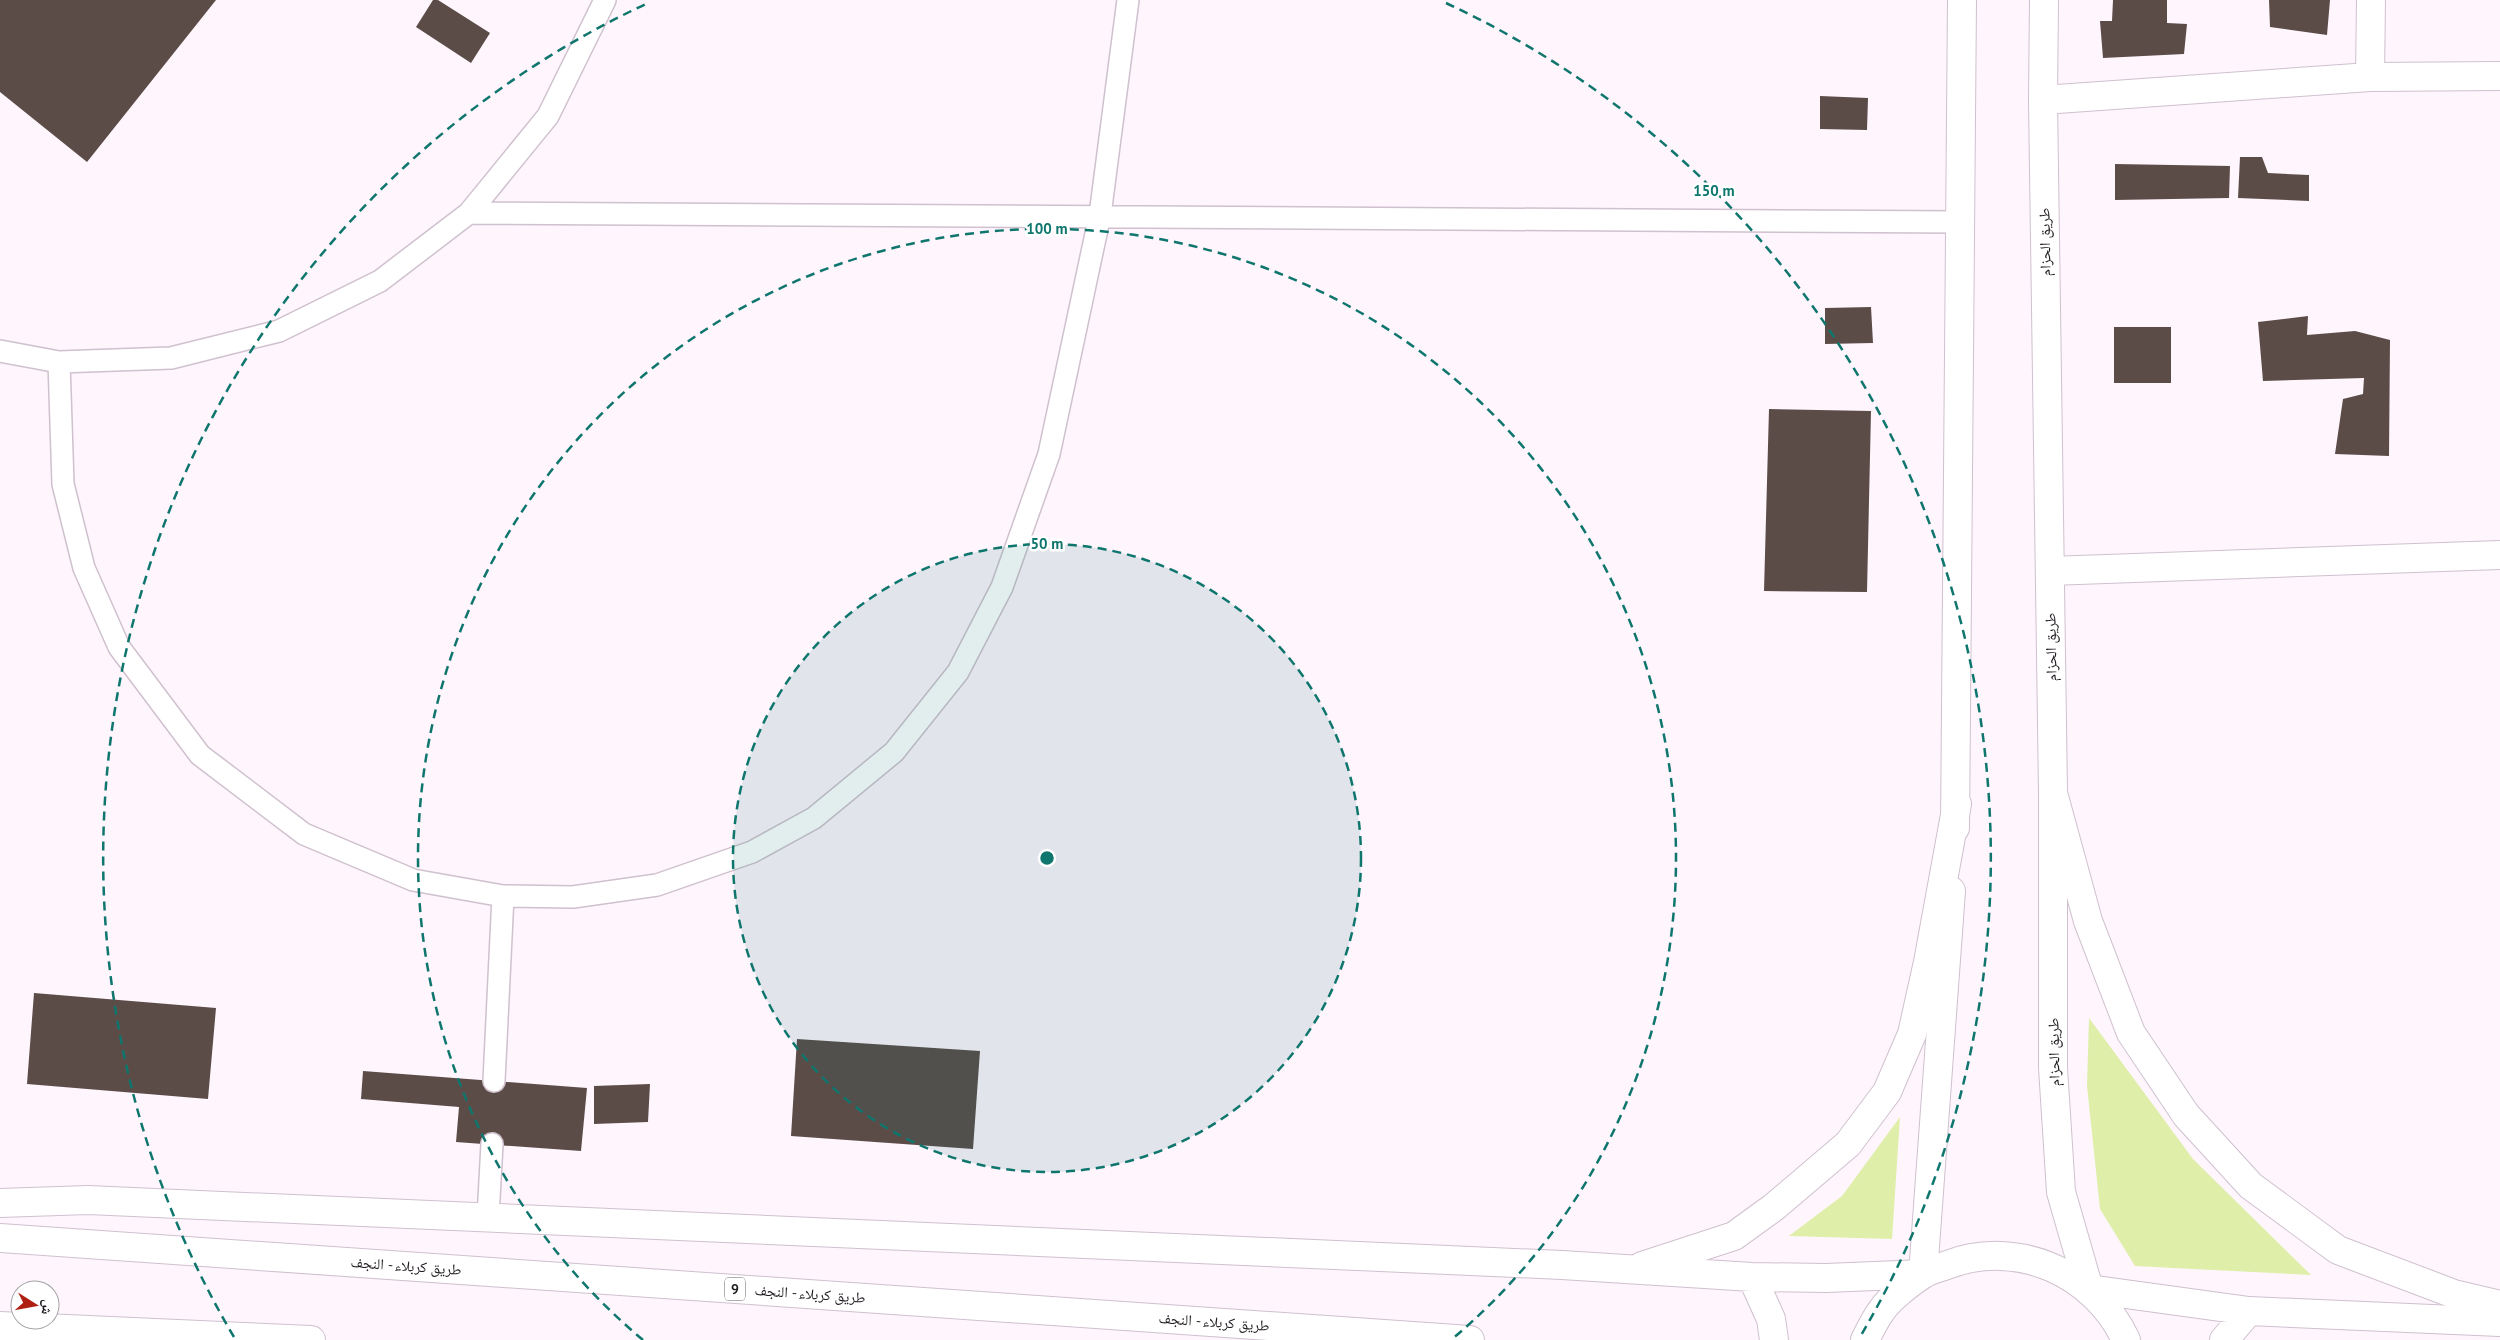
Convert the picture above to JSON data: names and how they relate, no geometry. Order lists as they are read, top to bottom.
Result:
{
  "streets": {
    "main road": ["طريق الحزام", "طريق کربلاء - النجف", "9"]
  },
  "north": "right",
  "rings": ["150 m", "100 m", "50 m"]
}
